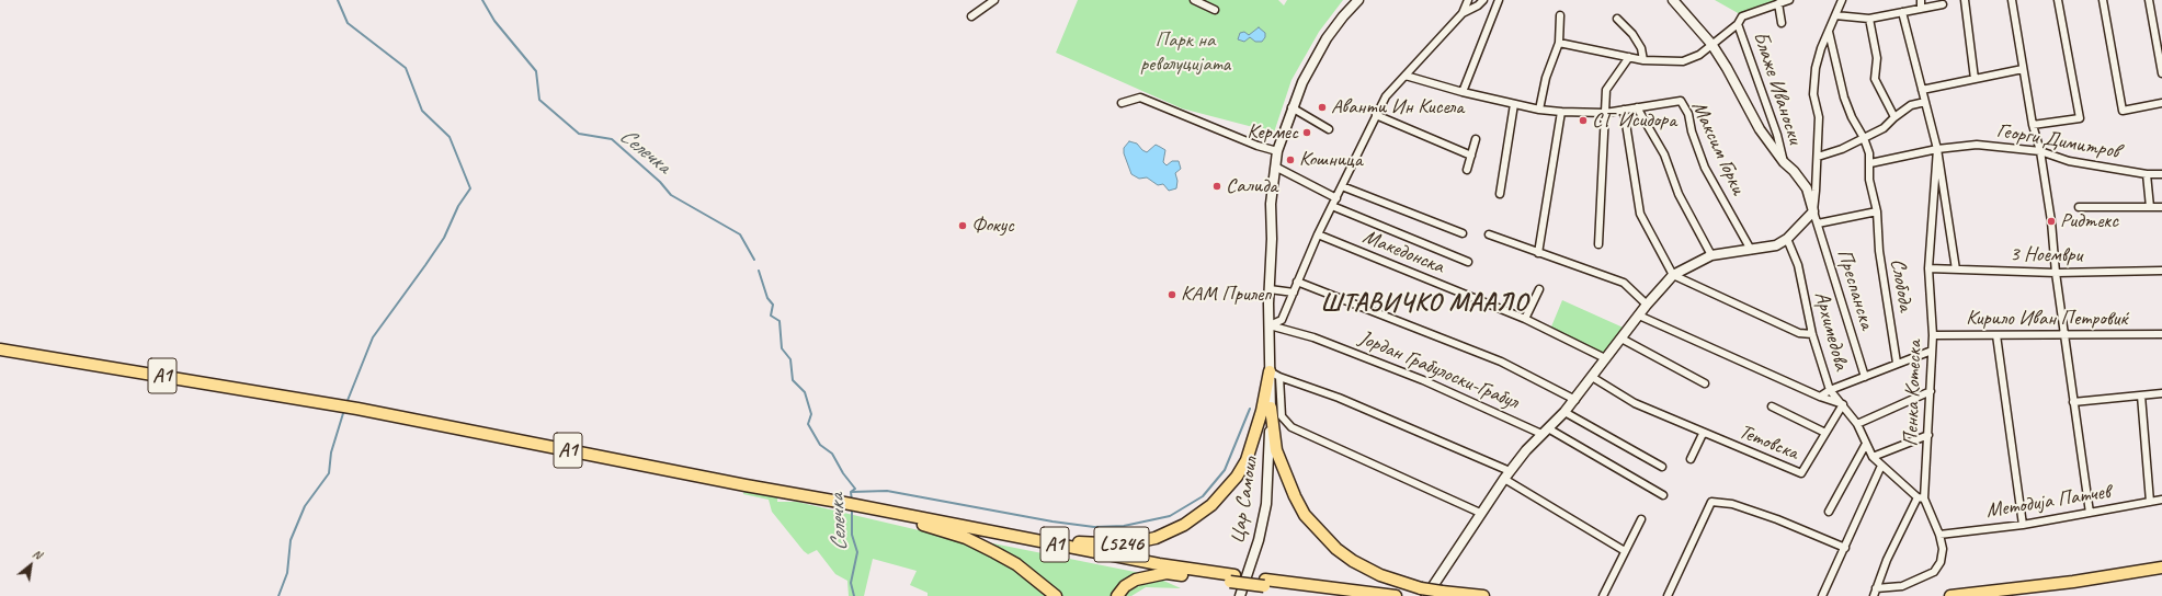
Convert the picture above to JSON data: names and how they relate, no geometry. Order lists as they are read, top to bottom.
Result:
{
  "streets": {
    "main road": ["A1", "L5246"],
    "street": [
      "Блаже Иваноски",
      "Георги Димитров",
      "Максим Горки",
      "Македонска",
      "3 Ноември",
      "Слобода",
      "Преспанска",
      "Кирило Иван Петровиќ",
      "Архимедова",
      "Јордан Грабулоски-Грабул",
      "Пенка Котеска",
      "Тетовска",
      "Цар Самоил",
      "Методиjа Патчев"
    ]
  },
  "crossings": [
    ["Блаже Иваноски", "Преспанска"],
    ["Георги Димитров", "Пенка Котеска"],
    ["3 Ноември", "Пенка Котеска"],
    ["Кирило Иван Петровиќ", "Пенка Котеска"],
    ["Архимедова", "Пенка Котеска"],
    ["Архимедова", "Тетовска"],
    ["Јордан Грабулоски-Грабул", "L5246"],
    ["A1", "L5246"],
    ["Пенка Котеска", "Методиjа Патчев"],
    ["Цар Самоил", "L5246"]
  ],
  "districts": ["ШТАВИЧКО МААЛО"],
  "water": ["Селечка"],
  "parks": ["Парк на револуцијата"],
  "places": [
    "Аванти Ин Кисела",
    "СГ Исидора",
    "Кермес",
    "Кошница",
    "Салида",
    "Ридтекс",
    "Фокус",
    "КАМ Прилеп"
  ],
  "north": "top right"
}
